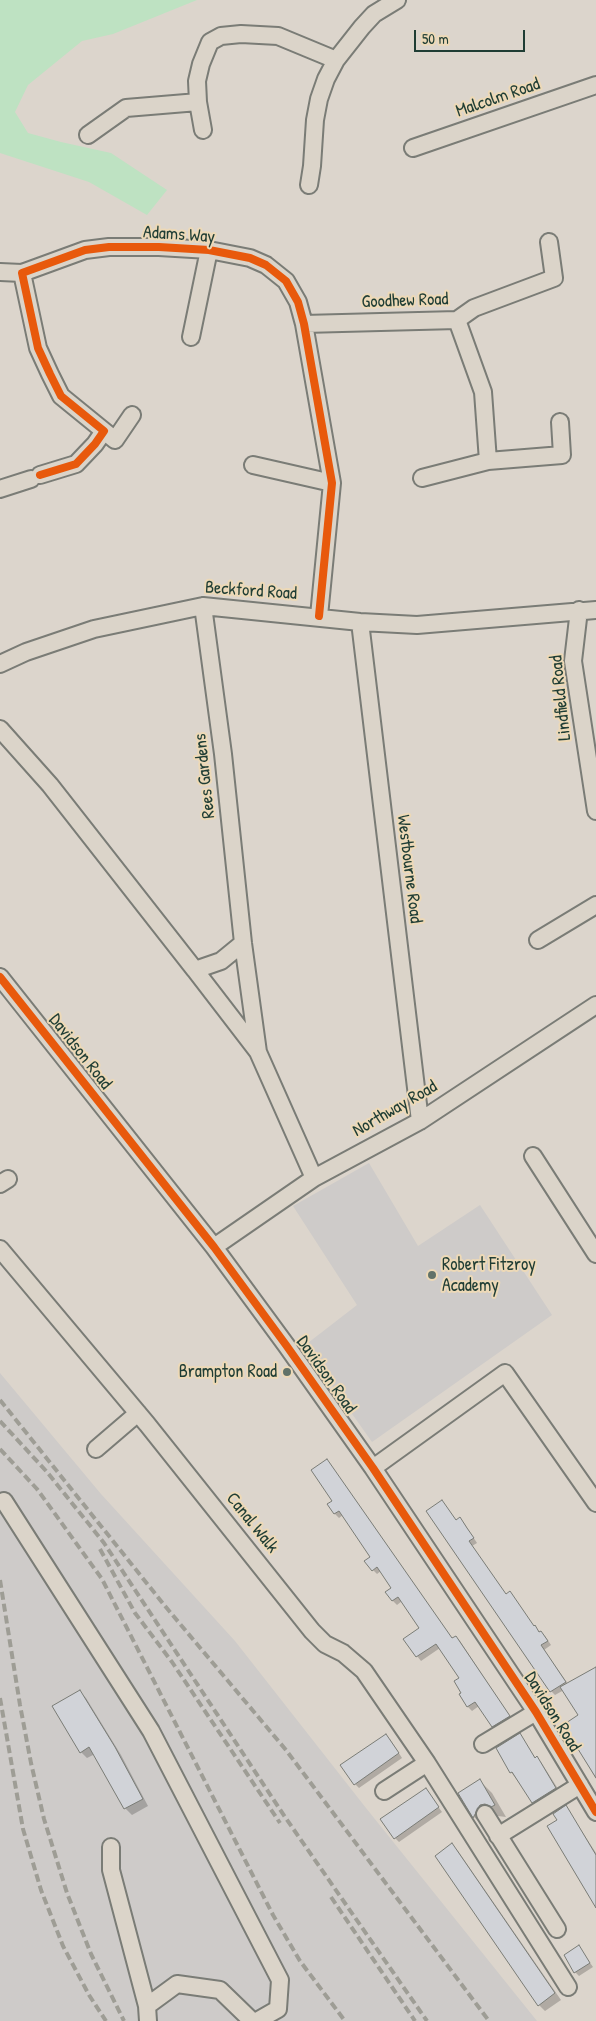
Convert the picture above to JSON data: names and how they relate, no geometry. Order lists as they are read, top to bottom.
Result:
{
  "streets": {
    "street": [
      "Malcolm Road",
      "Adams Way",
      "Goodhew Road",
      "Beckford Road",
      "Lindfield Road",
      "Rees Gardens",
      "Westbourne Road",
      "Davidson Road",
      "Northway Road",
      "Canal Walk"
    ]
  },
  "crossings": [
    ["Adams Way", "Goodhew Road"],
    ["Adams Way", "Beckford Road"],
    ["Beckford Road", "Lindfield Road"],
    ["Beckford Road", "Rees Gardens"],
    ["Beckford Road", "Westbourne Road"],
    ["Rees Gardens", "Northway Road"],
    ["Westbourne Road", "Northway Road"],
    ["Davidson Road", "Northway Road"]
  ],
  "places": ["Robert Fitzroy Academy", "Brampton Road"],
  "scale_bar": "50 m"
}
